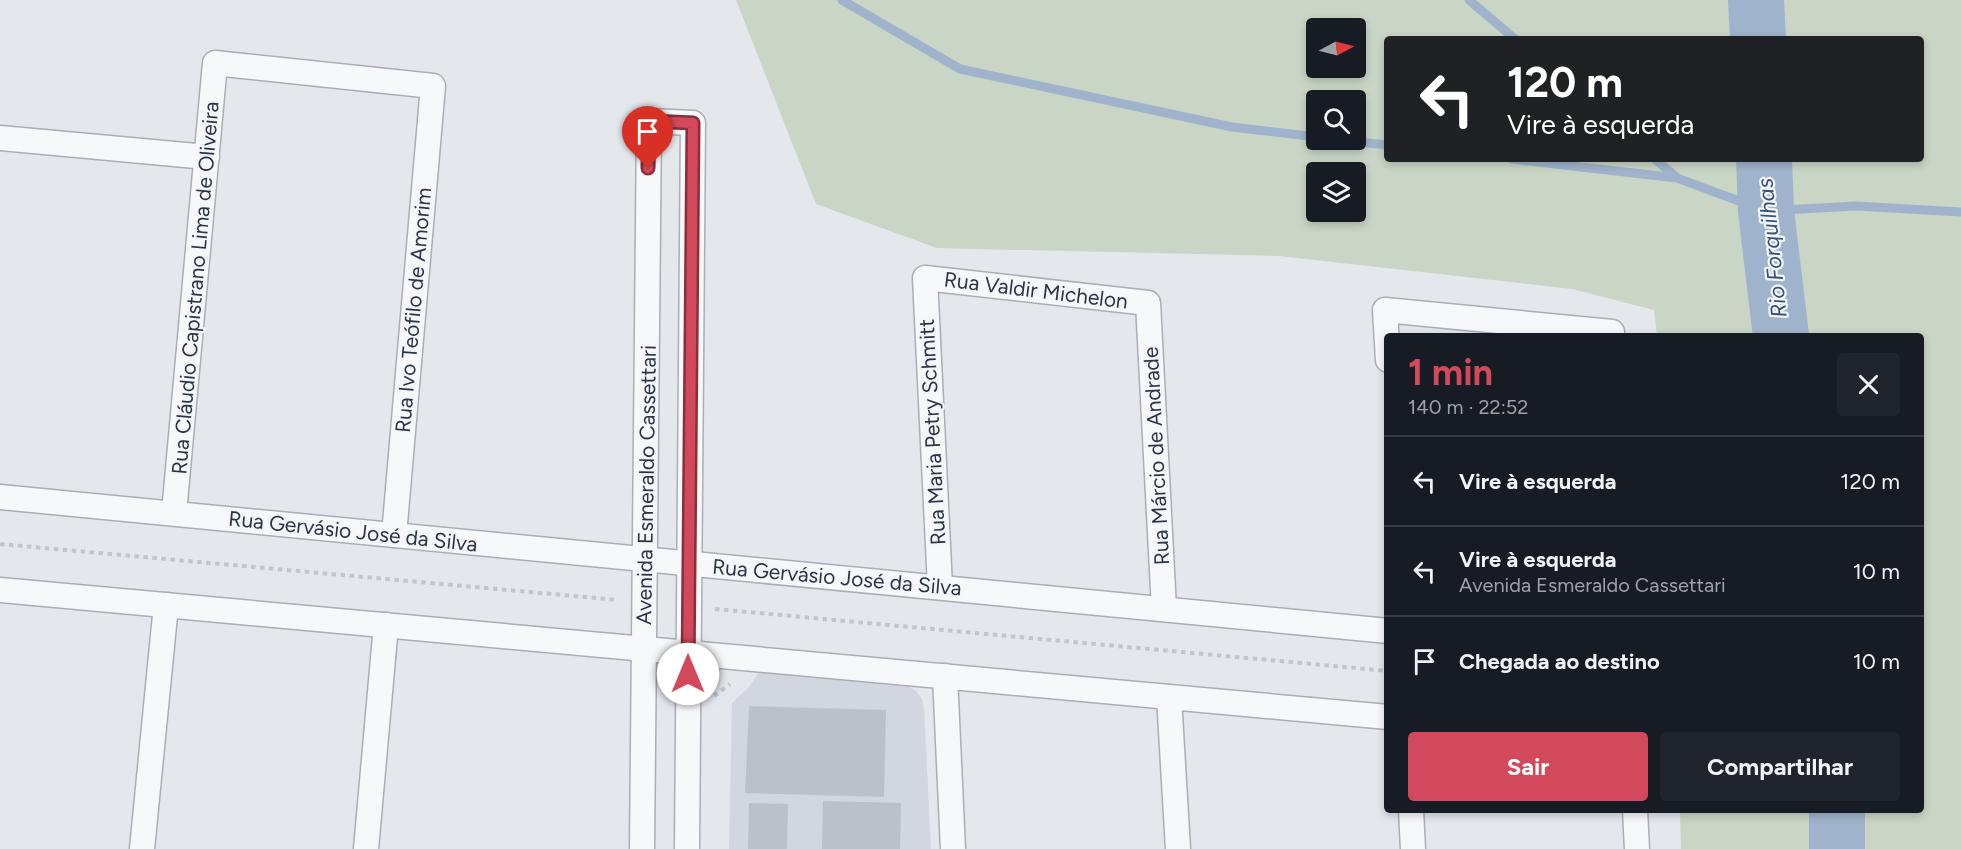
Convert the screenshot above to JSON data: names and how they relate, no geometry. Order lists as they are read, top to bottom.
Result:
{
  "streets": {
    "street": [
      "Rua Cláudio Capistrano Lima de Oliveira",
      "Rua Valdir Michelon",
      "Rua Ivo Teófilo de Amorim",
      "Rua Maria Petry Schmitt",
      "Rua Márcio de Andrade",
      "Avenida Esmeraldo Cassettari",
      "Rua Gervásio José da Silva"
    ]
  },
  "crossings": [
    ["Rua Cláudio Capistrano Lima de Oliveira", "Rua Ivo Teófilo de Amorim"],
    ["Rua Cláudio Capistrano Lima de Oliveira", "Rua Gervásio José da Silva"],
    ["Rua Valdir Michelon", "Rua Maria Petry Schmitt"],
    ["Rua Valdir Michelon", "Rua Márcio de Andrade"],
    ["Rua Ivo Teófilo de Amorim", "Rua Gervásio José da Silva"],
    ["Rua Maria Petry Schmitt", "Rua Gervásio José da Silva"],
    ["Rua Márcio de Andrade", "Rua Gervásio José da Silva"],
    ["Avenida Esmeraldo Cassettari", "Rua Gervásio José da Silva"]
  ],
  "water": ["Rio Forquilhas"],
  "north": "right",
  "page": {
    "turn": ["120 m", "Vire à esquerda"],
    "heading": ["1 min", "140 m · 22:52"],
    "list": [
      {
        "name": "Vire à esquerda",
        "value": "120 m"
      },
      {
        "name": "Vire à esquerda",
        "note": "Avenida Esmeraldo Cassettari",
        "value": "10 m"
      },
      {
        "name": "Chegada ao destino",
        "value": "10 m"
      }
    ],
    "buttons": ["Sair", "Compartilhar"]
  }
}
